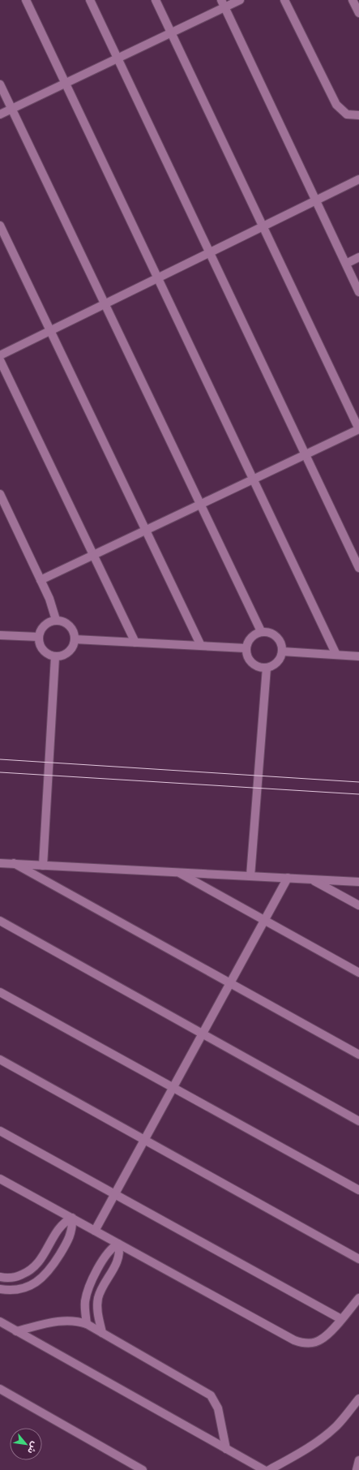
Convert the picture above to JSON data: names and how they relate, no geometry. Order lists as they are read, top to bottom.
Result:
{
  "north": "bottom right"
}
